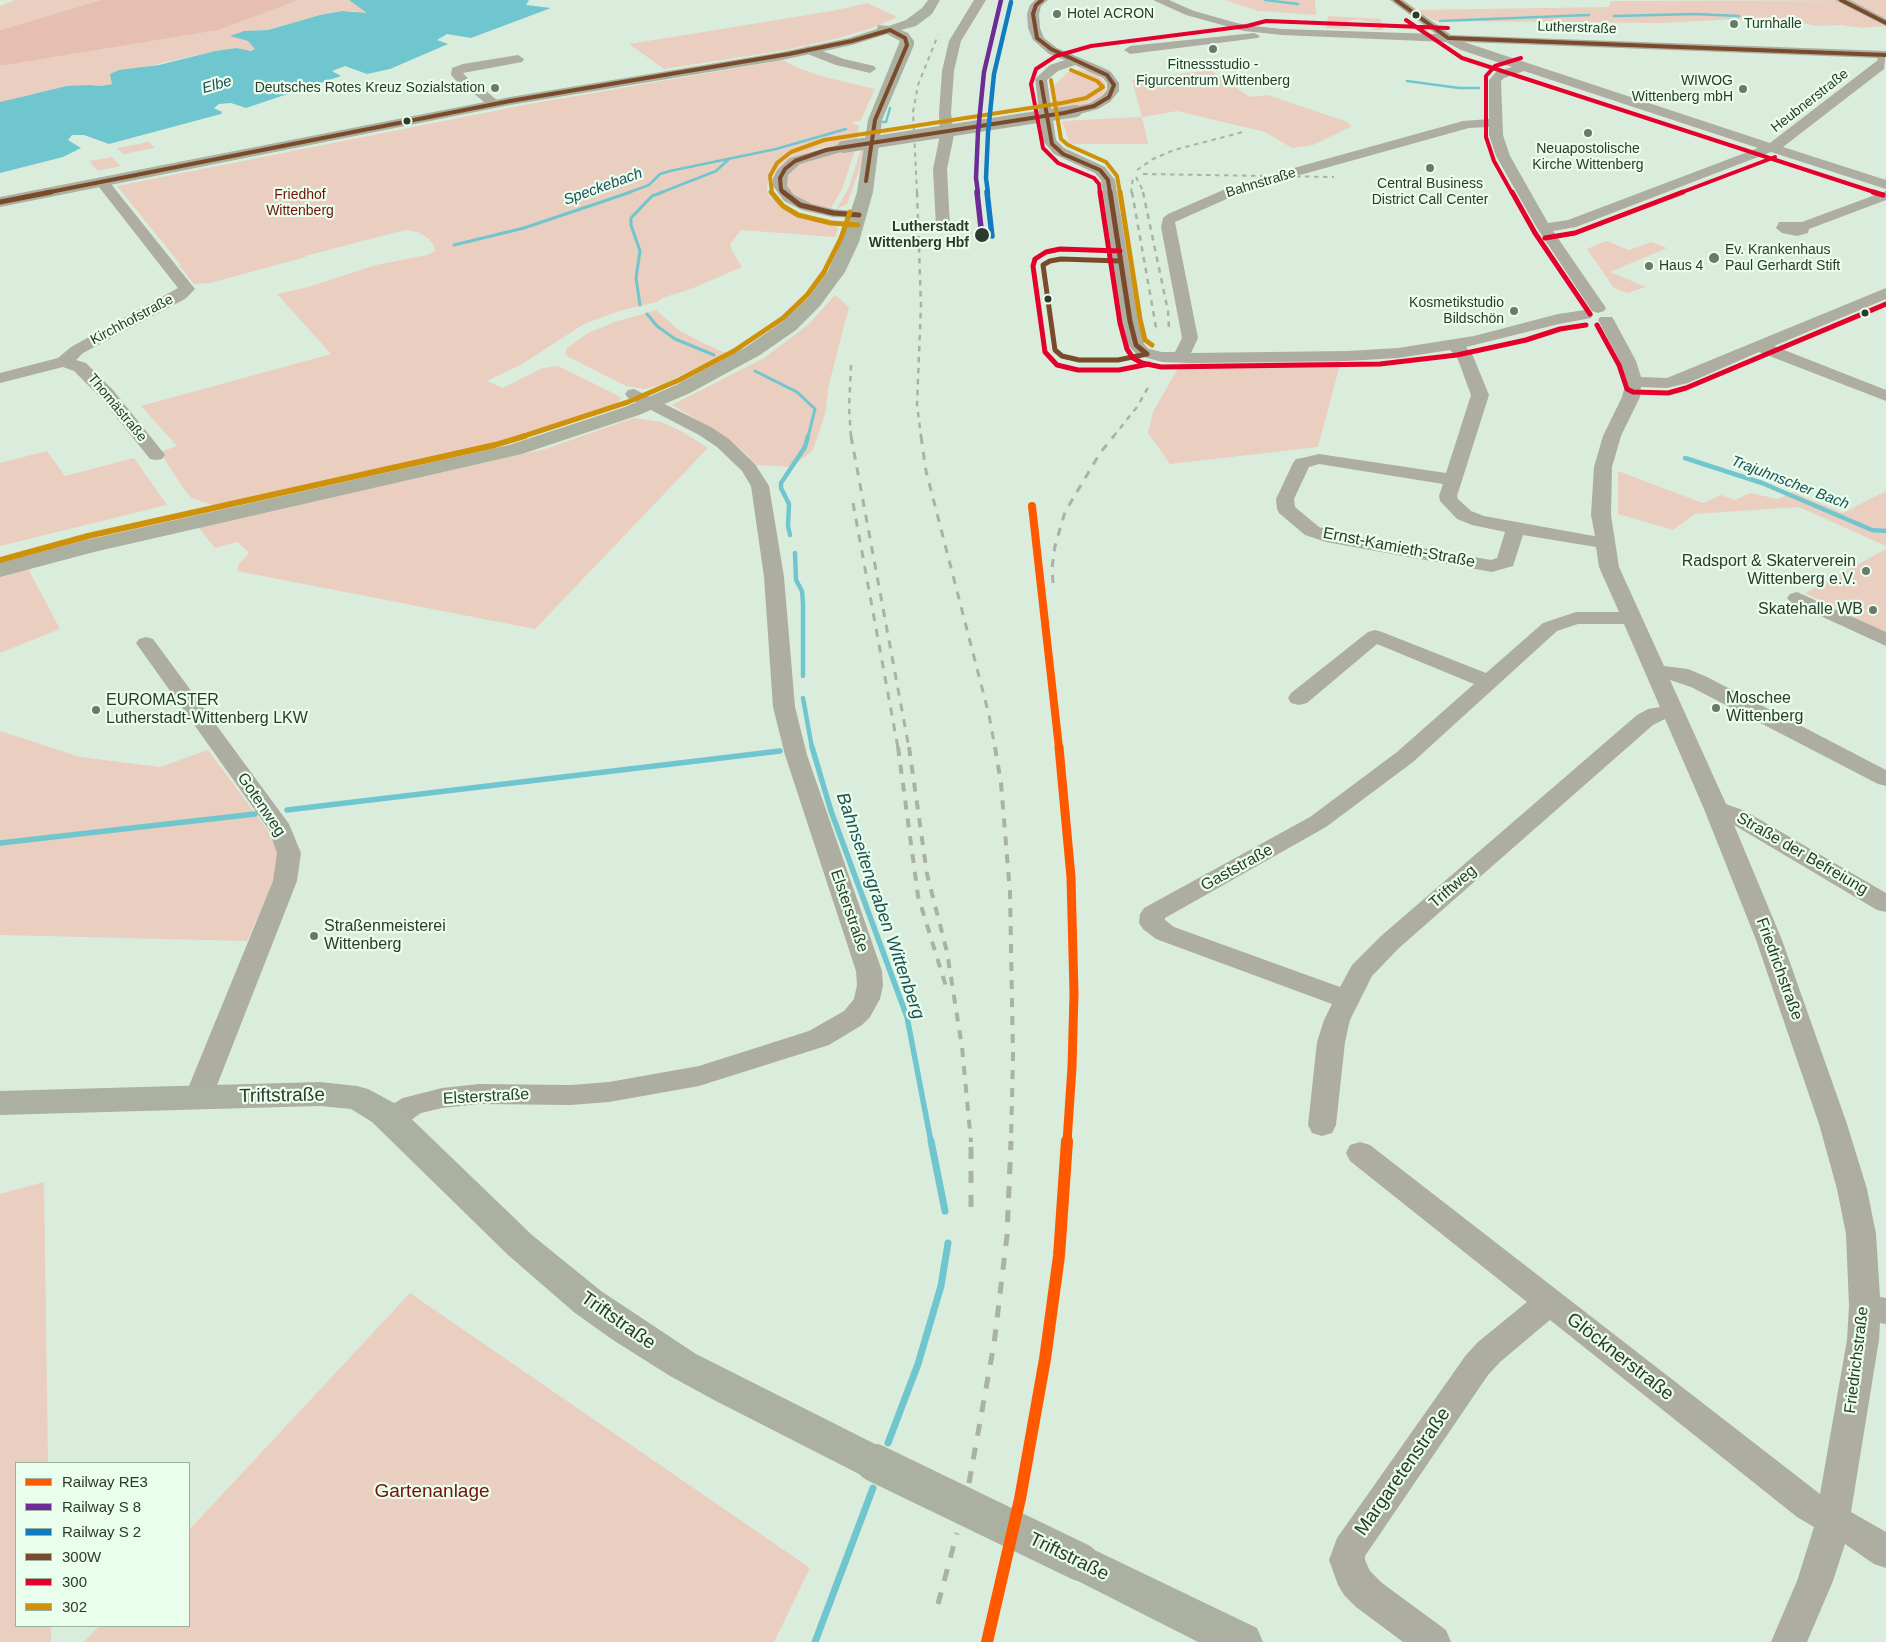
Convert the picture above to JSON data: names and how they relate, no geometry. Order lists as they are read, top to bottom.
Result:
{
  "streets": {
    "main road": ["Triftstraße"],
    "street": [
      "Lutherstraße",
      "Heubnerstraße",
      "Bahnstraße",
      "Kirchhofstraße",
      "Thomästraße",
      "Ernst-Kamieth-Straße",
      "Gotenweg",
      "Straße der Befreiung",
      "Gaststraße",
      "Triftweg",
      "Elsterstraße",
      "Friedrichstraße",
      "Glöcknerstraße",
      "Margaretenstraße"
    ]
  },
  "crossings": [
    ["Lutherstraße", "Heubnerstraße"],
    ["Kirchhofstraße", "Thomästraße"],
    ["Gotenweg", "Triftstraße"],
    ["Straße der Befreiung", "Friedrichstraße"],
    ["Gaststraße", "Triftweg"],
    ["Gaststraße", "Friedrichstraße"],
    ["Triftweg", "Friedrichstraße"],
    ["Elsterstraße", "Triftstraße"],
    ["Friedrichstraße", "Glöcknerstraße"],
    ["Glöcknerstraße", "Margaretenstraße"]
  ],
  "water": [
    "Elbe",
    "Speckebach",
    "Trajuhnscher Bach",
    "Bahnseitengraben Wittenberg"
  ],
  "parks": ["Friedhof Wittenberg", "Gartenanlage"],
  "places": [
    "Hotel ACRON",
    "Turnhalle",
    "Fitnessstudio - Figurcentrum Wittenberg",
    "Deutsches Rotes Kreuz Sozialstation",
    "WIWOG Wittenberg mbH",
    "Neuapostolische Kirche Wittenberg",
    "Central Business District Call Center",
    "Lutherstadt Wittenberg Hbf",
    "Ev. Krankenhaus Paul Gerhardt Stift",
    "Haus 4",
    "Kosmetikstudio Bildschön",
    "Radsport & Skaterverein Wittenberg e.V.",
    "Skatehalle WB",
    "Moschee Wittenberg",
    "EUROMASTER Lutherstadt-Wittenberg LKW",
    "Straßenmeisterei Wittenberg"
  ],
  "lines": [
    "transit line 300W",
    "transit line 300",
    "transit line 302",
    "rail line RE3"
  ],
  "legend": [
    "Railway RE3",
    "Railway S 8",
    "Railway S 2",
    "300W",
    "300",
    "302"
  ]
}
